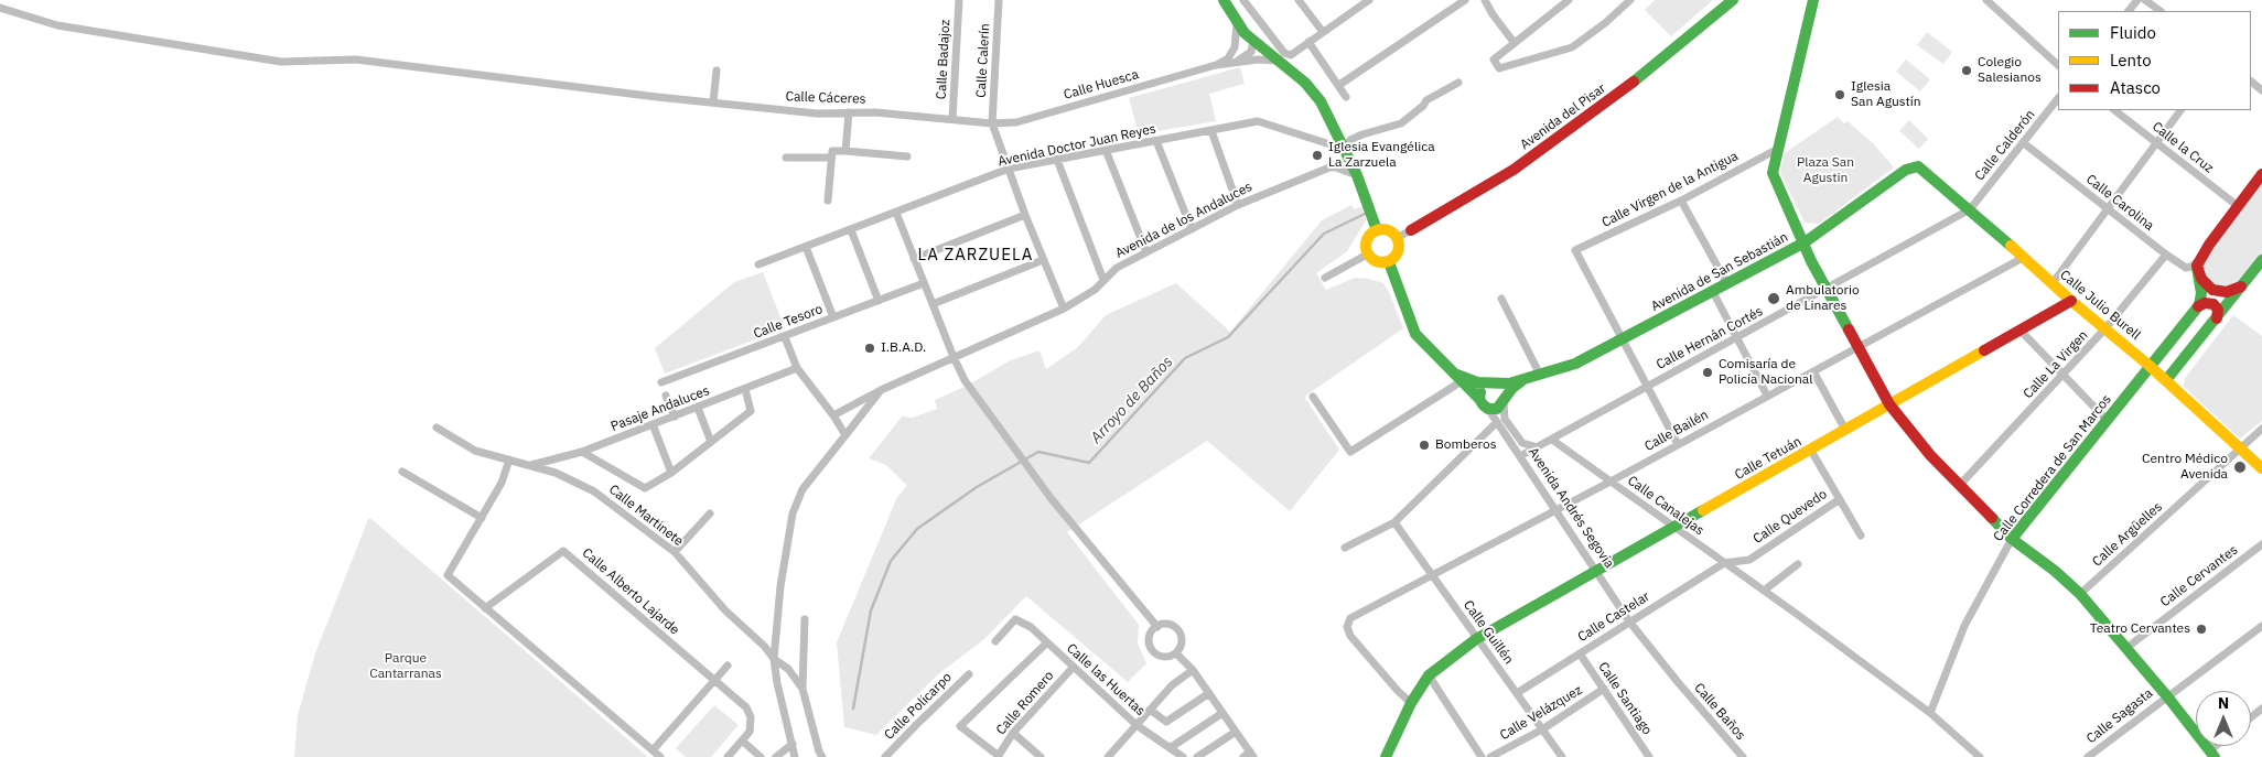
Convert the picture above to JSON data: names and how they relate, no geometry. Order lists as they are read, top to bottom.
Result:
{
  "streets": {
    "main road": [
      "Avenida del Pisar",
      "Avenida de San Sebastián",
      "Calle Julio Burell",
      "Calle Tetuán",
      "Calle Corredera de San Marcos"
    ],
    "street": [
      "Calle Badajoz",
      "Calle Calerín",
      "Calle Huesca",
      "Calle Cáceres",
      "Avenida Doctor Juan Reyes",
      "Calle Calderón",
      "Calle la Cruz",
      "Calle Virgen de la Antigua",
      "Calle Carolina",
      "Avenida de los Andaluces",
      "Calle Tesoro",
      "Calle Hernán Cortés",
      "Calle La Virgen",
      "Pasaje Andaluces",
      "Calle Bailén",
      "Calle Canalejas",
      "Avenida Andrés Segovia",
      "Calle Martinete",
      "Calle Quevedo",
      "Calle Argüelles",
      "Calle Cervantes",
      "Calle Alberto Lajarde",
      "Calle Castelar",
      "Calle Guillén",
      "Calle las Huertas",
      "Calle Santiago",
      "Calle Romero",
      "Calle Policarpo",
      "Calle Baños",
      "Calle Velázquez",
      "Calle Sagasta"
    ]
  },
  "crossings": [
    ["Calle Badajoz", "Calle Cáceres"],
    ["Calle Calerín", "Calle Huesca"],
    ["Calle Calerín", "Calle Cáceres"],
    ["Calle Huesca", "Calle Cáceres"],
    ["Calle Calderón", "Calle Carolina"],
    ["Calle Calderón", "Calle Julio Burell"],
    ["Calle Calderón", "Calle Hernán Cortés"],
    ["Calle Virgen de la Antigua", "Avenida de San Sebastián"],
    ["Calle Carolina", "Calle La Virgen"],
    ["Avenida de San Sebastián", "Calle Julio Burell"],
    ["Avenida de San Sebastián", "Avenida Andrés Segovia"],
    ["Calle Julio Burell", "Calle Hernán Cortés"],
    ["Calle Julio Burell", "Calle La Virgen"],
    ["Calle Julio Burell", "Calle Bailén"],
    ["Calle Julio Burell", "Calle Tetuán"],
    ["Calle Julio Burell", "Calle Corredera de San Marcos"],
    ["Calle Julio Burell", "Calle Argüelles"],
    ["Calle Hernán Cortés", "Calle Canalejas"],
    ["Calle Hernán Cortés", "Avenida Andrés Segovia"],
    ["Pasaje Andaluces", "Calle Martinete"],
    ["Calle Bailén", "Calle Tetuán"],
    ["Calle Bailén", "Calle Canalejas"],
    ["Calle Bailén", "Avenida Andrés Segovia"],
    ["Calle Bailén", "Calle Guillén"],
    ["Calle Tetuán", "Calle Canalejas"],
    ["Calle Tetuán", "Avenida Andrés Segovia"],
    ["Calle Tetuán", "Calle Guillén"],
    ["Calle Corredera de San Marcos", "Calle Canalejas"],
    ["Calle Canalejas", "Calle Quevedo"],
    ["Calle Canalejas", "Calle Castelar"],
    ["Avenida Andrés Segovia", "Calle Castelar"],
    ["Avenida Andrés Segovia", "Calle Baños"],
    ["Calle Quevedo", "Calle Castelar"],
    ["Calle Castelar", "Calle Guillén"],
    ["Calle Castelar", "Calle Santiago"],
    ["Calle Guillén", "Calle Velázquez"],
    ["Calle las Huertas", "Calle Romero"],
    ["Calle Santiago", "Calle Velázquez"]
  ],
  "districts": ["LA ZARZUELA"],
  "water": ["Arroyo de Baños"],
  "parks": ["Plaza San Agustin", "Parque Cantarranas"],
  "places": [
    "Colegio Salesianos",
    "Iglesia San Agustín",
    "Iglesia Evangélica La Zarzuela",
    "Ambulatorio de Linares",
    "I.B.A.D.",
    "Comisaría de Policía Nacional",
    "Bomberos",
    "Centro Médico Avenida",
    "Teatro Cervantes"
  ],
  "legend": ["Fluido", "Lento", "Atasco"],
  "north": "top"
}
